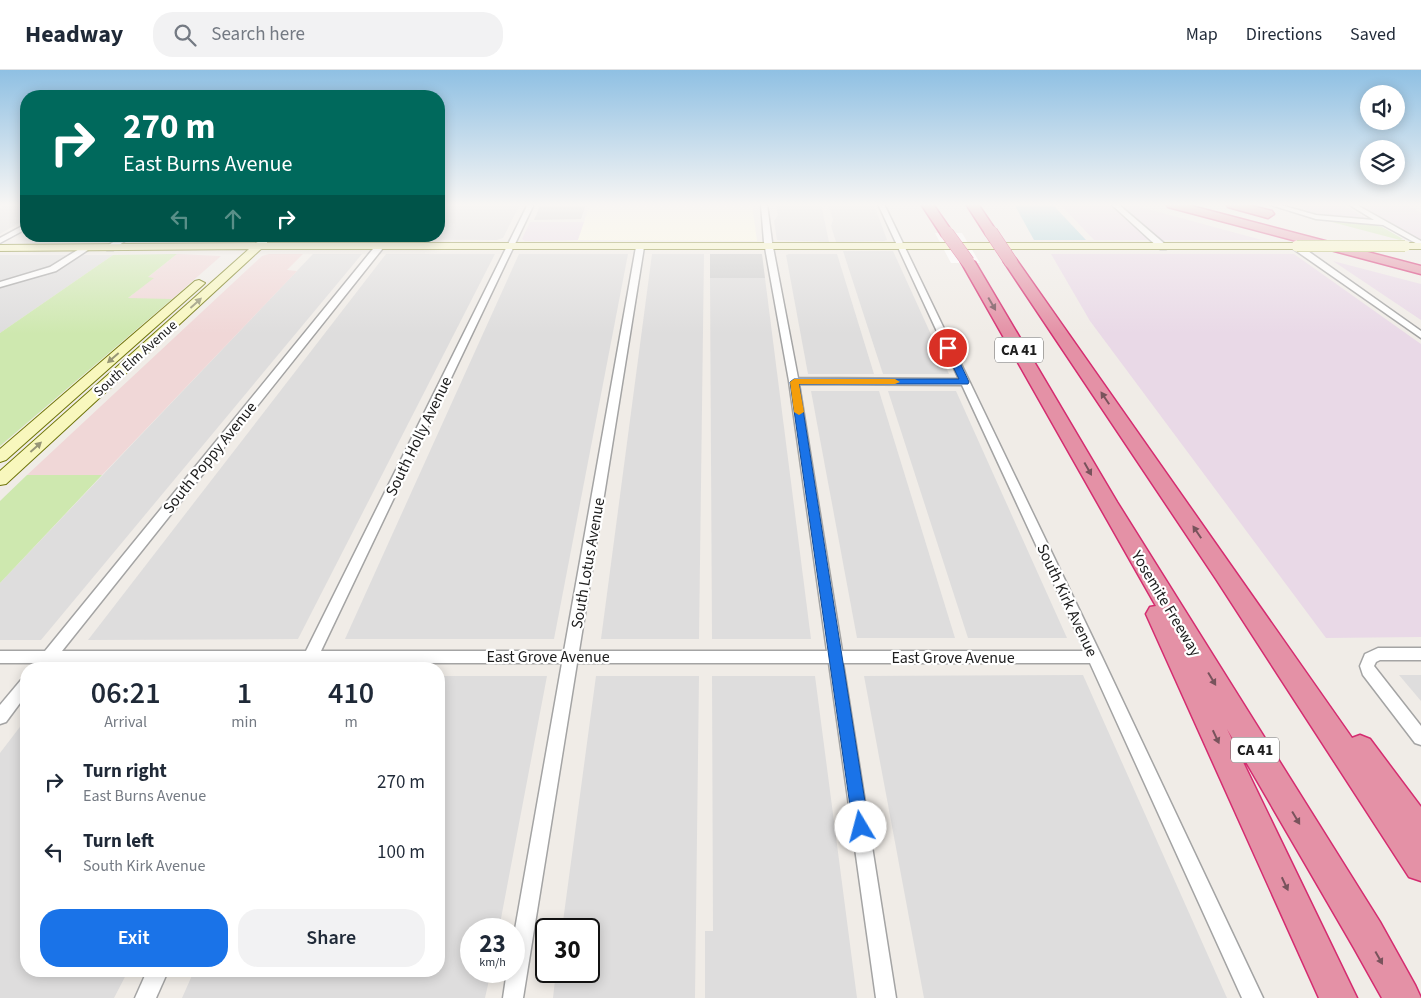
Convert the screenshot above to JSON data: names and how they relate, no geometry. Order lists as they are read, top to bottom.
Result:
{
  "streets": {
    "highway": ["CA 41", "Yosemite Freeway"],
    "street": [
      "South Elm Avenue",
      "South Holly Avenue",
      "South Poppy Avenue",
      "South Lotus Avenue",
      "South Kirk Avenue",
      "East Grove Avenue"
    ]
  },
  "crossings": [
    ["South Holly Avenue", "East Grove Avenue"],
    ["South Poppy Avenue", "East Grove Avenue"],
    ["South Lotus Avenue", "East Grove Avenue"],
    ["South Kirk Avenue", "East Grove Avenue"]
  ],
  "page": {
    "header": "Headway",
    "search": "Search here",
    "nav": ["Map", "Directions", "Saved"],
    "turn": ["270 m", "East Burns Avenue"],
    "eta": [
      "06:21",
      "Arrival",
      "1",
      "min",
      "410",
      "m"
    ],
    "list": [
      {
        "name": "Turn right",
        "note": "East Burns Avenue",
        "value": "270 m"
      },
      {
        "name": "Turn left",
        "note": "South Kirk Avenue",
        "value": "100 m"
      }
    ],
    "buttons": ["Exit", "Share"],
    "speed": "23 km/h",
    "limit": "30"
  }
}
